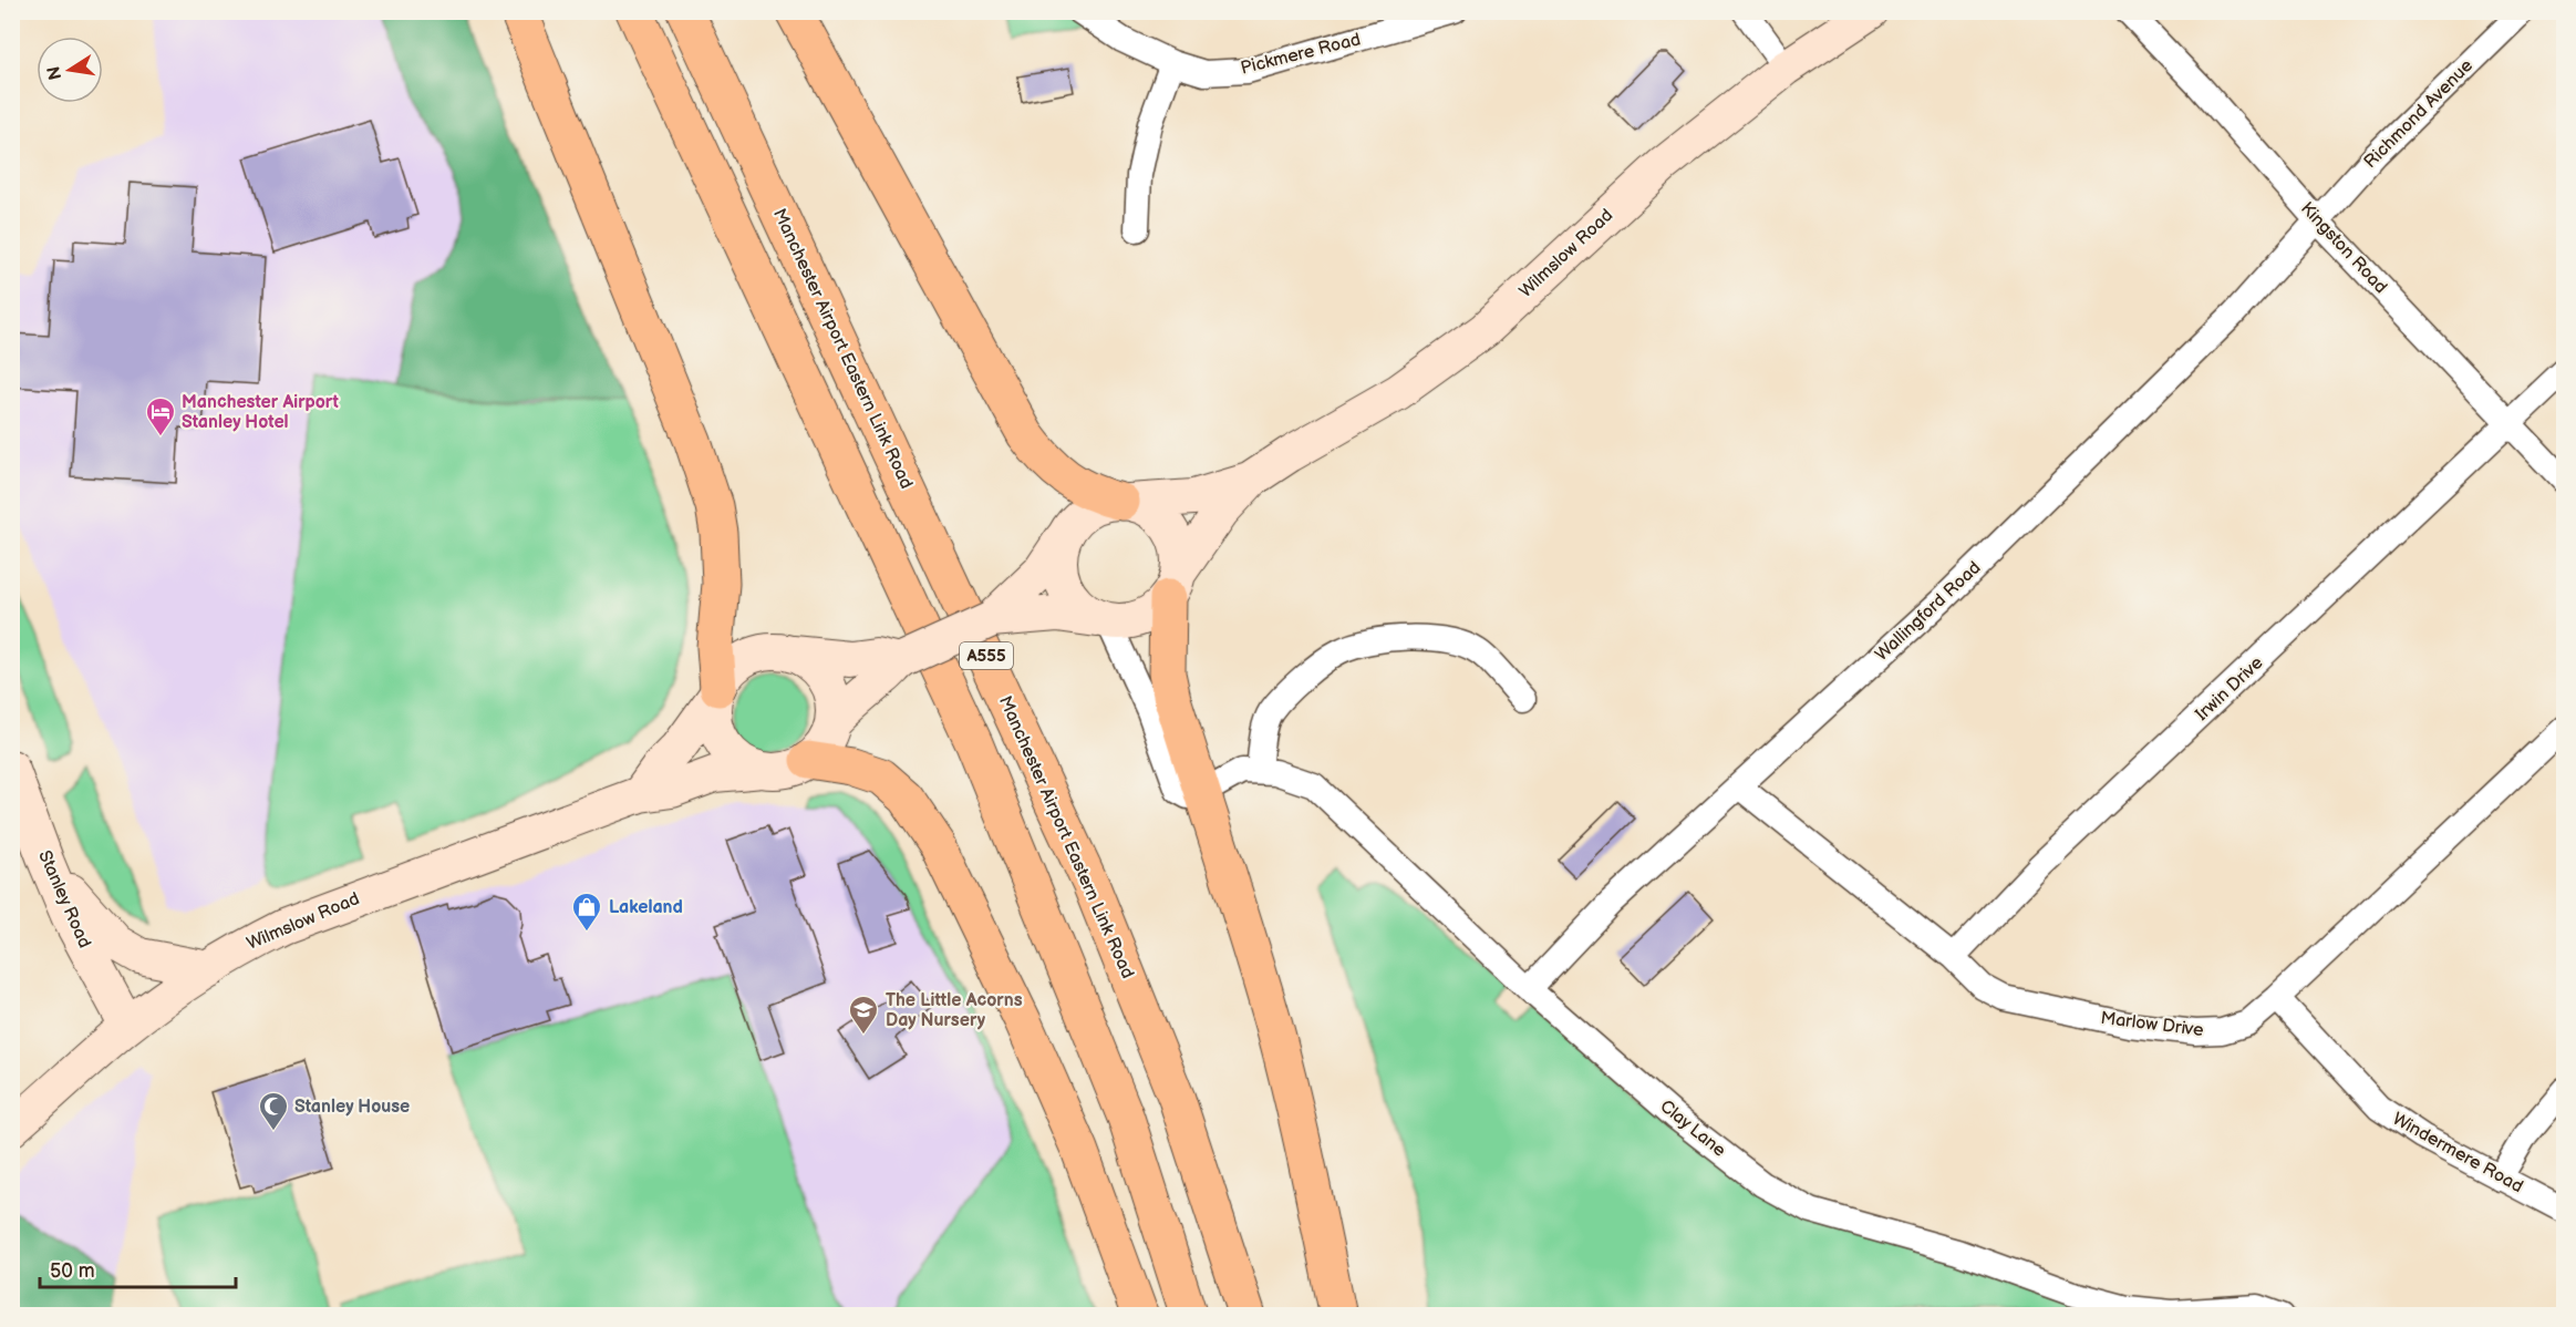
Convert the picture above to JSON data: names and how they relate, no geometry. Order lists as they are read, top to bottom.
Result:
{
  "streets": {
    "highway": ["Manchester Airport Eastern Link Road", "A555"],
    "main road": ["Wilmslow Road", "Stanley Road"],
    "street": [
      "Pickmere Road",
      "Richmond Avenue",
      "Kingston Road",
      "Wallingford Road",
      "Irwin Drive",
      "Marlow Drive",
      "Clay Lane",
      "Windermere Road"
    ]
  },
  "crossings": [
    ["Richmond Avenue", "Kingston Road"],
    ["Richmond Avenue", "Wallingford Road"],
    ["Kingston Road", "Wallingford Road"],
    ["Kingston Road", "Irwin Drive"],
    ["Wilmslow Road", "Stanley Road"],
    ["Wallingford Road", "Marlow Drive"],
    ["Wallingford Road", "Clay Lane"],
    ["Irwin Drive", "Marlow Drive"],
    ["Marlow Drive", "Windermere Road"]
  ],
  "places": {
    "hotel": ["Manchester Airport Stanley Hotel"],
    "shop": ["Lakeland"],
    "school or university": ["The Little Acorns Day Nursery"],
    "mosque": ["Stanley House"]
  },
  "scale_bar": "50 m",
  "north": "left"
}
